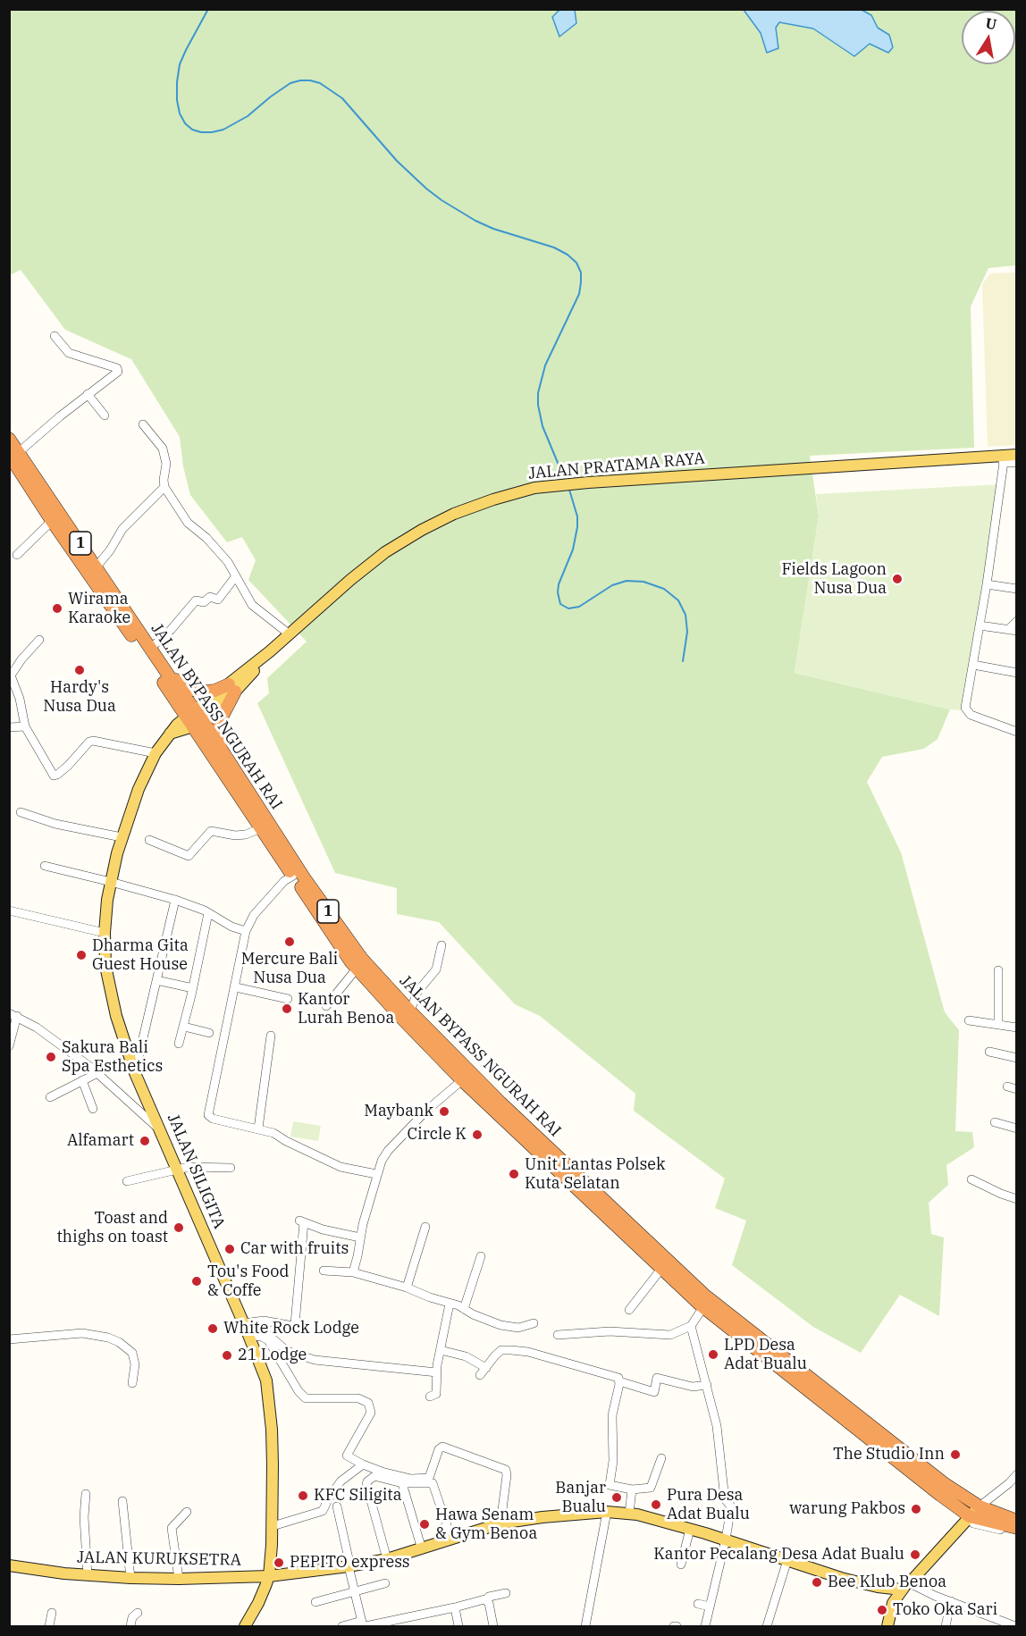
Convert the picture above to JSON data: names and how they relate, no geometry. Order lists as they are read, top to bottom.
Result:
{
  "streets": {
    "highway": ["1", "JALAN BYPASS NGURAH RAI"],
    "main road": ["JALAN PRATAMA RAYA", "JALAN SILIGITA", "JALAN KURUKSETRA"]
  },
  "crossings": [
    ["JALAN PRATAMA RAYA", "JALAN BYPASS NGURAH RAI"],
    ["JALAN PRATAMA RAYA", "JALAN SILIGITA"],
    ["1", "JALAN BYPASS NGURAH RAI"],
    ["JALAN BYPASS NGURAH RAI", "JALAN SILIGITA"],
    ["JALAN SILIGITA", "JALAN KURUKSETRA"]
  ],
  "places": [
    "Fields Lagoon Nusa Dua",
    "Wirama Karaoke",
    "Hardy's Nusa Dua",
    "Mercure Bali Nusa Dua",
    "Dharma Gita Guest House",
    "Kantor Lurah Benoa",
    "Sakura Bali Spa Esthetics",
    "Maybank",
    "Circle K",
    "Alfamart",
    "Unit Lantas Polsek Kuta Selatan",
    "Toast and thighs on toast",
    "Car with fruits",
    "Tou's Food & Coffe",
    "White Rock Lodge",
    "LPD Desa Adat Bualu",
    "21 Lodge",
    "The Studio Inn",
    "KFC Siligita",
    "Banjar Bualu",
    "Pura Desa Adat Bualu",
    "warung Pakbos",
    "Hawa Senam & Gym Benoa",
    "Kantor Pecalang Desa Adat Bualu",
    "PEPITO express",
    "Bee Klub Benoa",
    "Toko Oka Sari"
  ],
  "north": "top"
}
